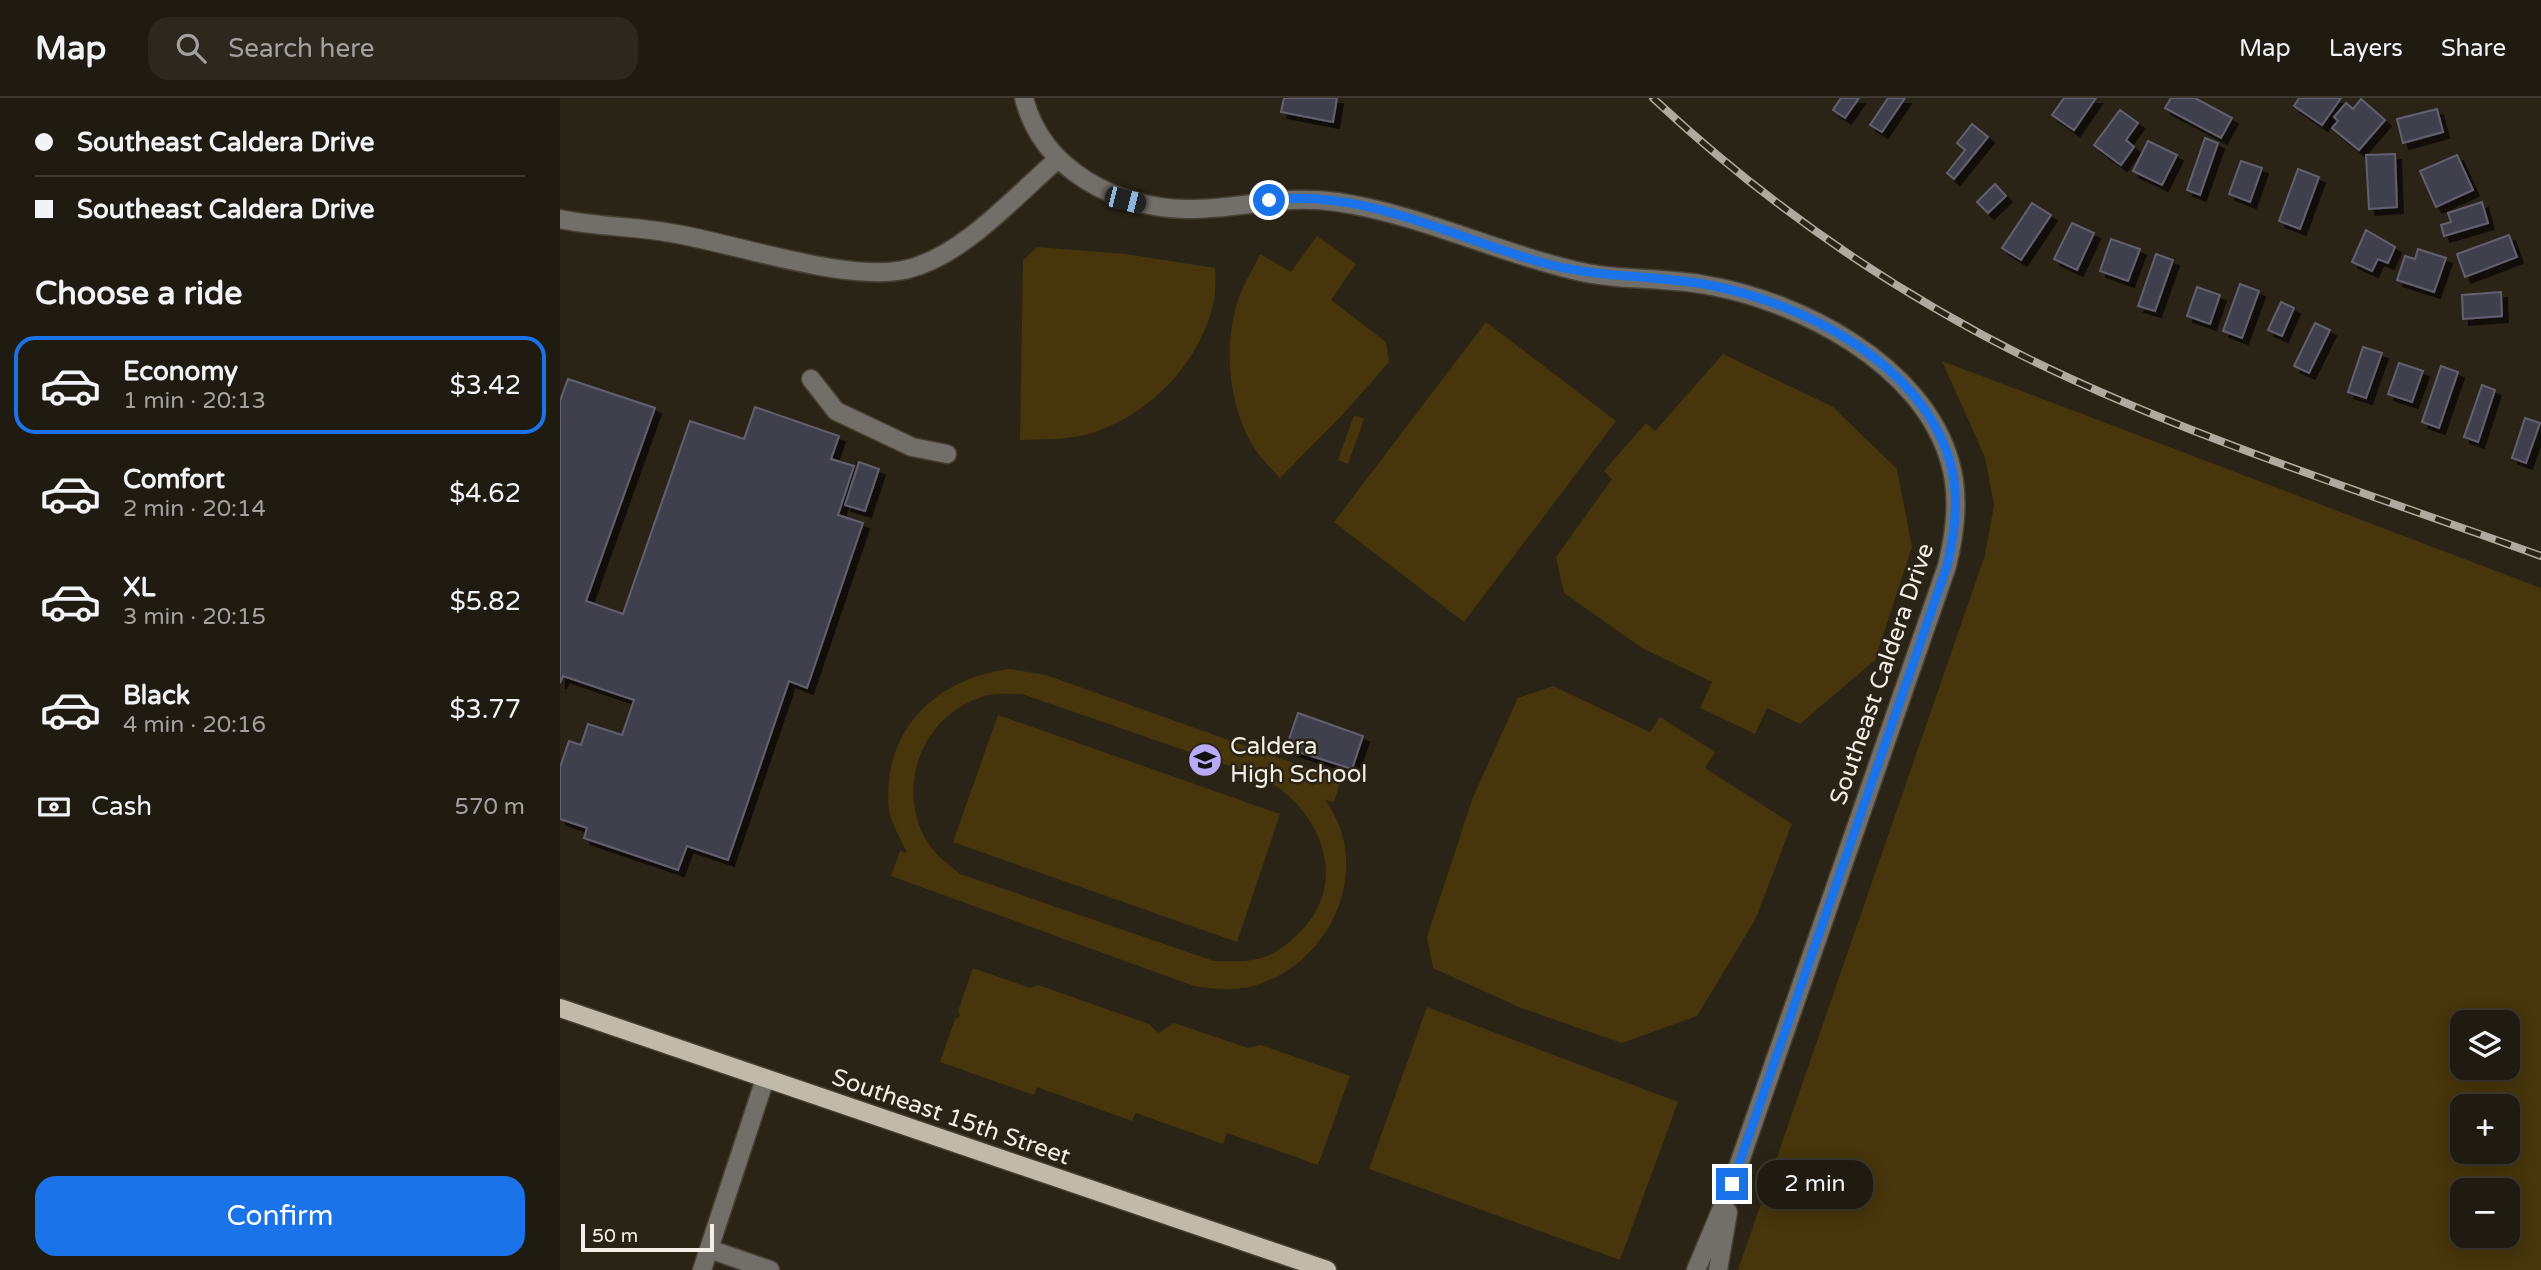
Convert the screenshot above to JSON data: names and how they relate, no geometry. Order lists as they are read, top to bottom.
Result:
{
  "streets": {
    "main road": ["Southeast 15th Street"],
    "street": ["Southeast Caldera Drive"]
  },
  "places": {
    "school or university": ["Caldera High School"]
  },
  "scale_bar": "50 m",
  "page": {
    "header": "Map",
    "search": "Search here",
    "nav": ["Map", "Layers", "Share"],
    "banner": ["Southeast Caldera Drive", "Southeast Caldera Drive"],
    "heading": "Choose a ride",
    "list": [
      {
        "name": "Economy",
        "note": "1 min · 20:13",
        "value": "$3.42"
      },
      {
        "name": "Comfort",
        "note": "2 min · 20:14",
        "value": "$4.62"
      },
      {
        "name": "XL",
        "note": "3 min · 20:15",
        "value": "$5.82"
      },
      {
        "name": "Black",
        "note": "4 min · 20:16",
        "value": "$3.77"
      }
    ],
    "pay": ["Cash", "570 m"],
    "map_buttons": ["+", "−"],
    "bubble": "2 min",
    "buttons": "Confirm",
    "scale": "50 m"
  }
}
